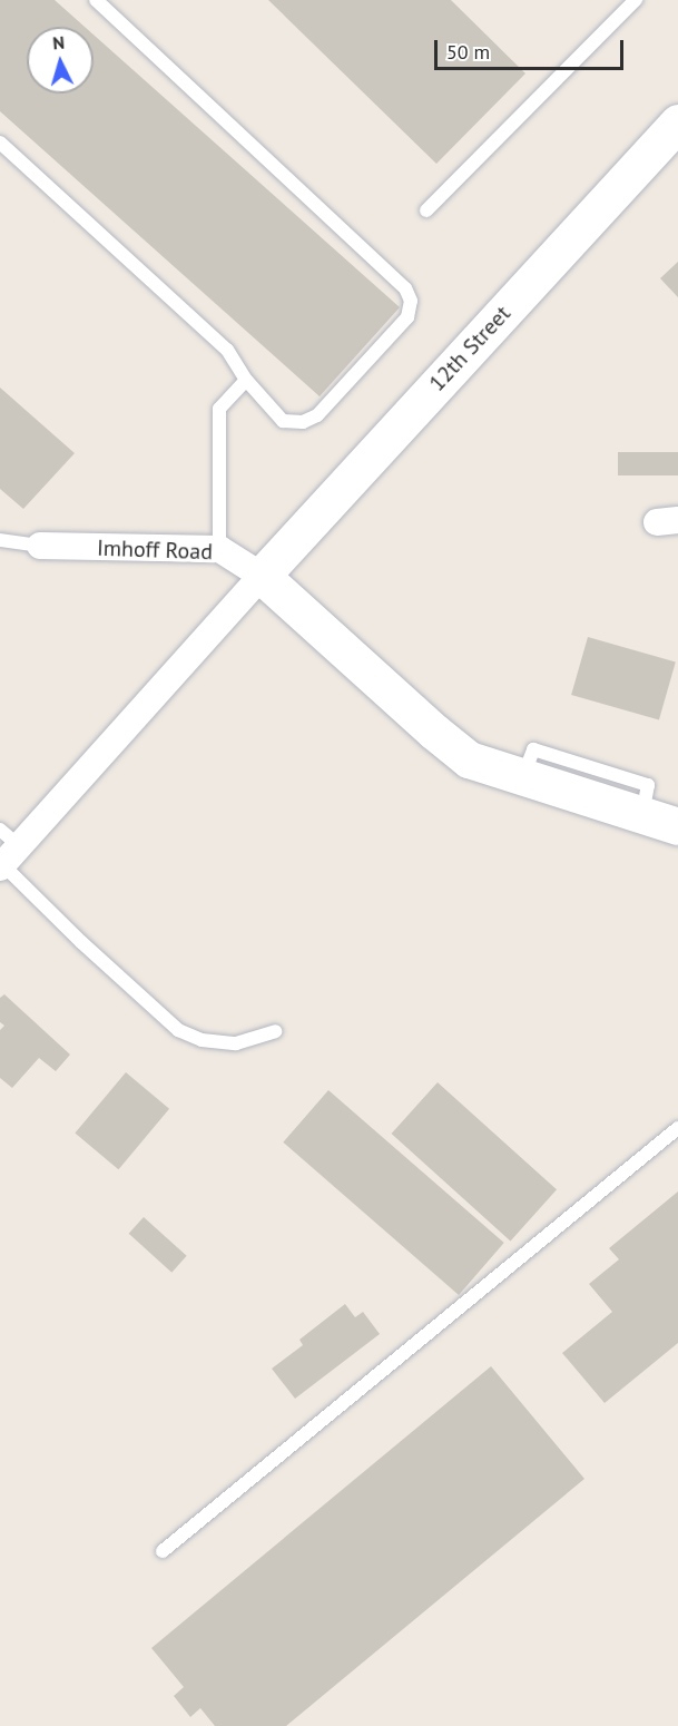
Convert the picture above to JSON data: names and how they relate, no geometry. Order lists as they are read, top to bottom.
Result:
{
  "streets": {
    "street": ["12th Street", "Imhoff Road"]
  },
  "crossings": [
    ["12th Street", "Imhoff Road"]
  ],
  "scale_bar": "50 m",
  "north": "top"
}
